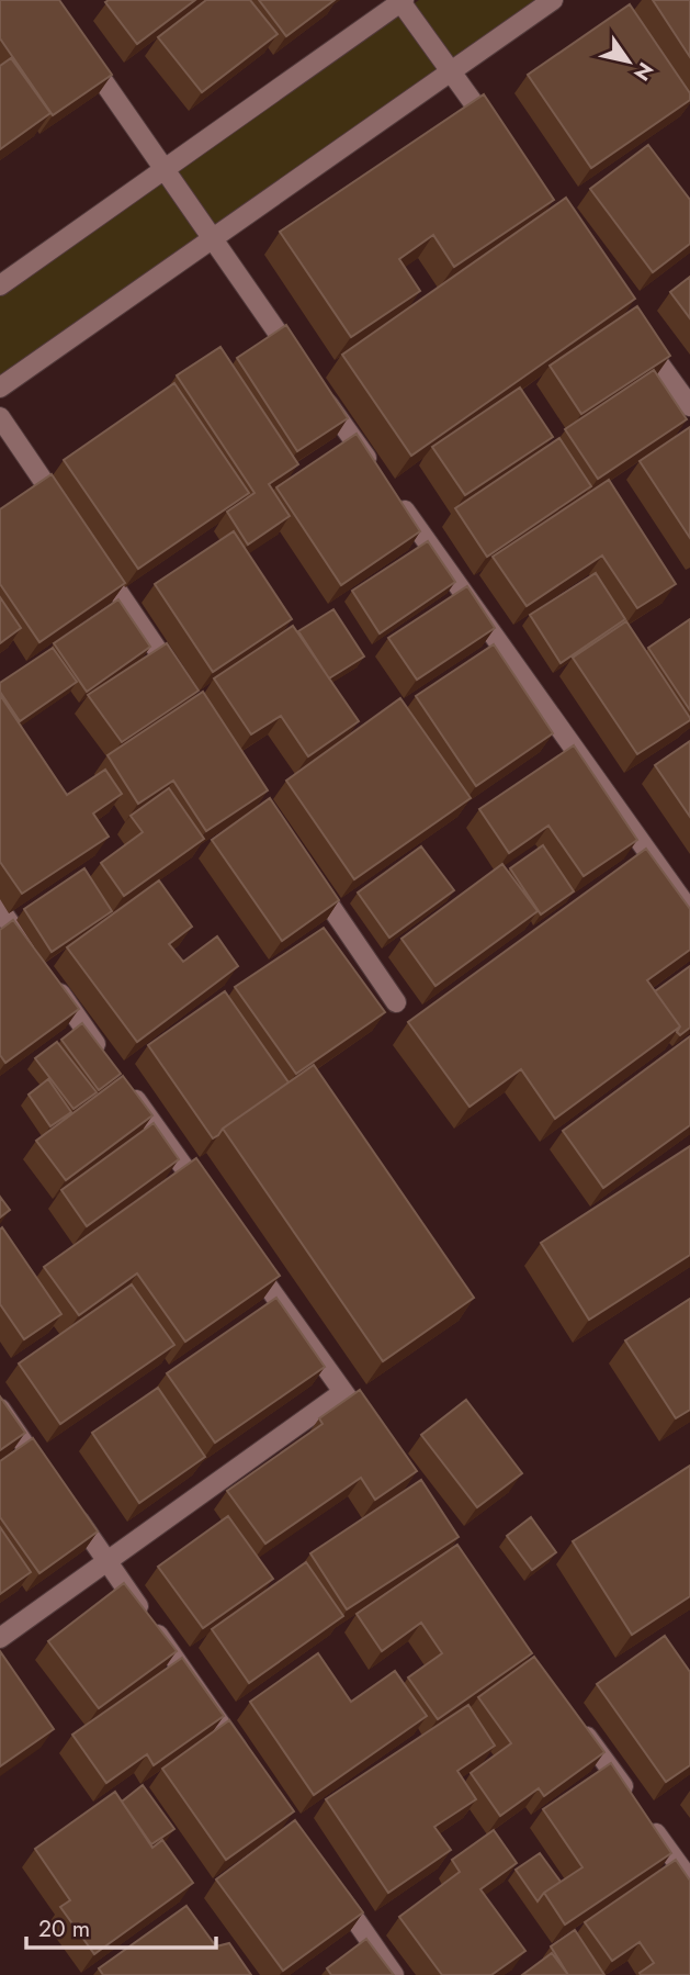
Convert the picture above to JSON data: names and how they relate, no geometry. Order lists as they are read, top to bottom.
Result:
{
  "scale_bar": "20 m",
  "north": "bottom right"
}
